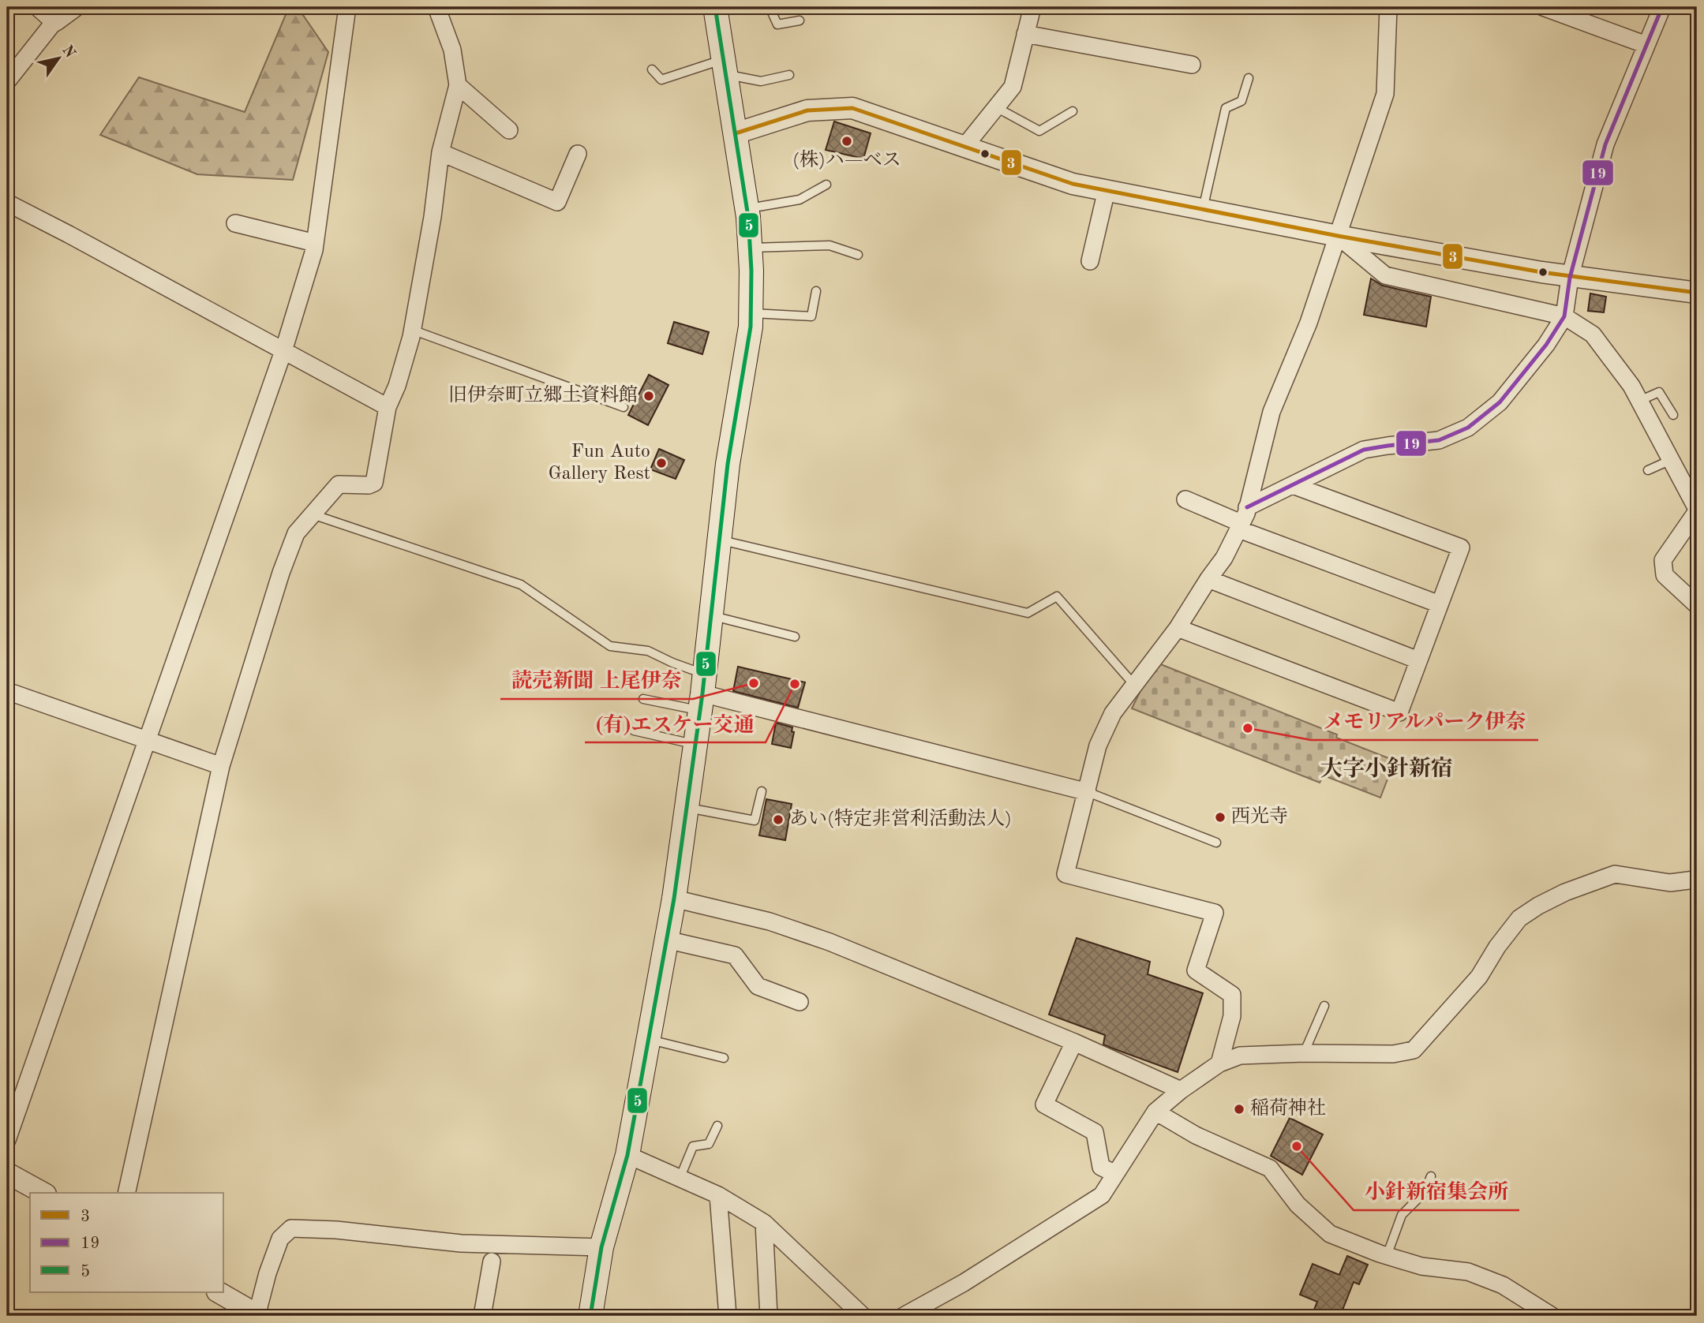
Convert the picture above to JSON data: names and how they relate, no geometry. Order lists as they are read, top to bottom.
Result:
{
  "districts": ["大字小針新宿"],
  "places": [
    "(株)ハ―ベス",
    "旧伊奈町立郷土資料館",
    "Fun Auto Gallery Rest",
    "読売新聞 上尾伊奈",
    "(有)エスケー交通",
    "メモリアルパーク伊奈",
    "西光寺",
    "あい(特定非営利活動法人)",
    "稲荷神社",
    "小針新宿集会所"
  ],
  "lines": ["transit line 19", "transit line 5", "transit line 3"],
  "legend": ["3", "19", "5"],
  "north": "top right"
}
